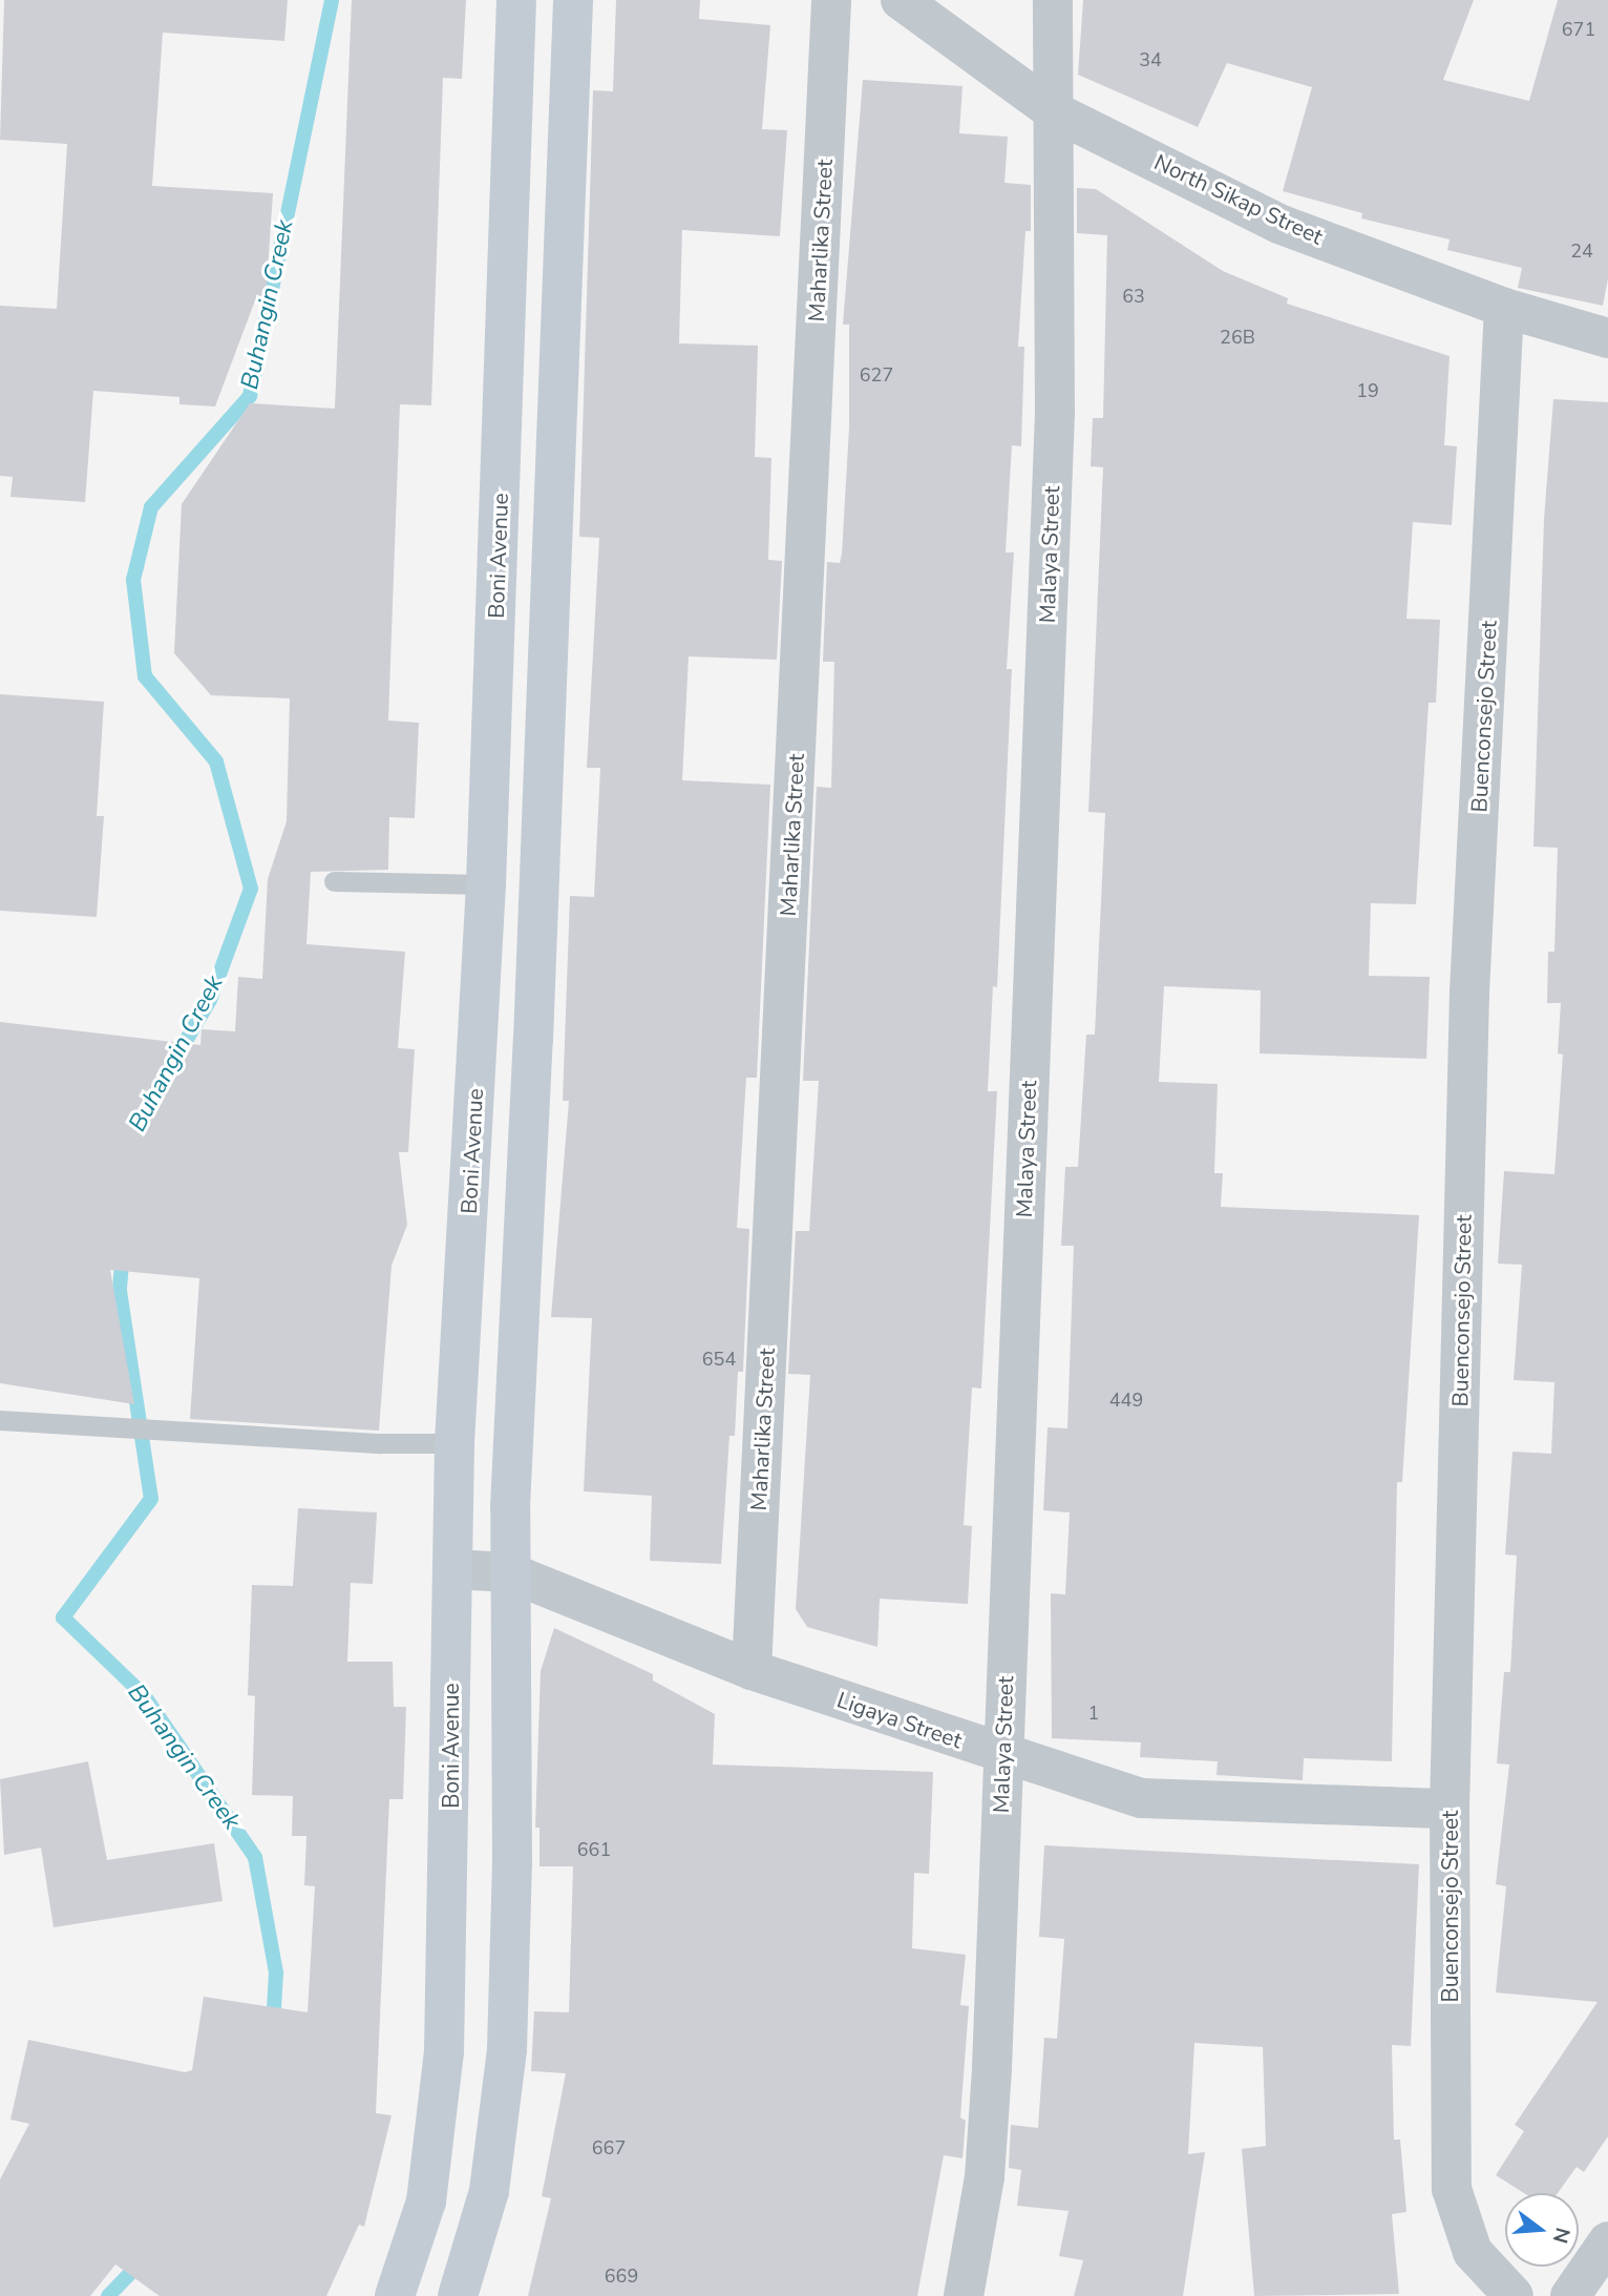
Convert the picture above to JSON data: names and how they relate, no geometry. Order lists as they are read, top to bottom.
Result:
{
  "streets": {
    "main road": ["Boni Avenue"],
    "street": [
      "North Sikap Street",
      "Maharlika Street",
      "Malaya Street",
      "Buenconsejo Street",
      "Ligaya Street"
    ]
  },
  "crossings": [
    ["North Sikap Street", "Malaya Street"],
    ["North Sikap Street", "Buenconsejo Street"],
    ["Maharlika Street", "Ligaya Street"],
    ["Malaya Street", "Ligaya Street"],
    ["Boni Avenue", "Ligaya Street"],
    ["Buenconsejo Street", "Ligaya Street"]
  ],
  "water": ["Buhangin Creek"],
  "house_numbers": [
    "671",
    "34",
    "24",
    "63",
    "26B",
    "627",
    "19",
    "654",
    "449",
    "1",
    "661",
    "667",
    "669"
  ],
  "north": "right"
}
